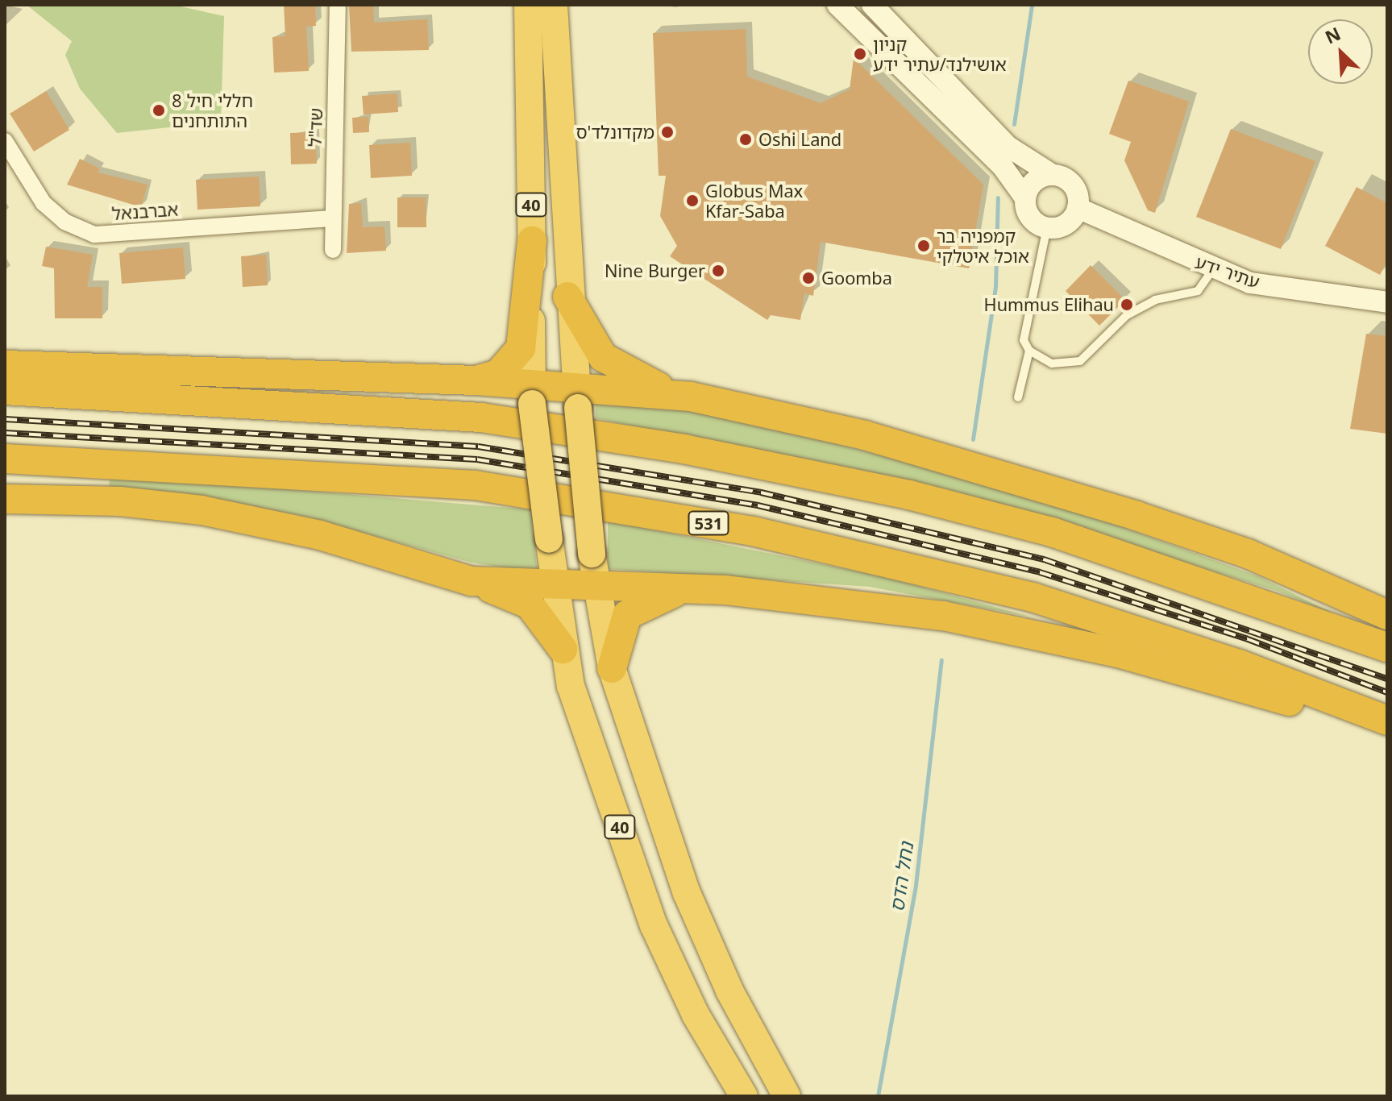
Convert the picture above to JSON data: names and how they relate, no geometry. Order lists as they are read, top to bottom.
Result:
{
  "streets": {
    "highway": ["40", "531"],
    "street": ["שד\"ל", "אברבנאל", "עתיר ידע"]
  },
  "crossings": [
    ["שד\"ל", "אברבנאל"]
  ],
  "water": ["נחל הדס"],
  "places": [
    "קניון אושילנד/עתיר ידע",
    "8 חללי חיל התותחנים",
    "מקדונלד'ס",
    "Oshi Land",
    "Globus Max Kfar-Saba",
    "קמפניה בר אוכל איטלקי",
    "Nine Burger",
    "Goomba",
    "Hummus Elihau"
  ],
  "north": "top left"
}
